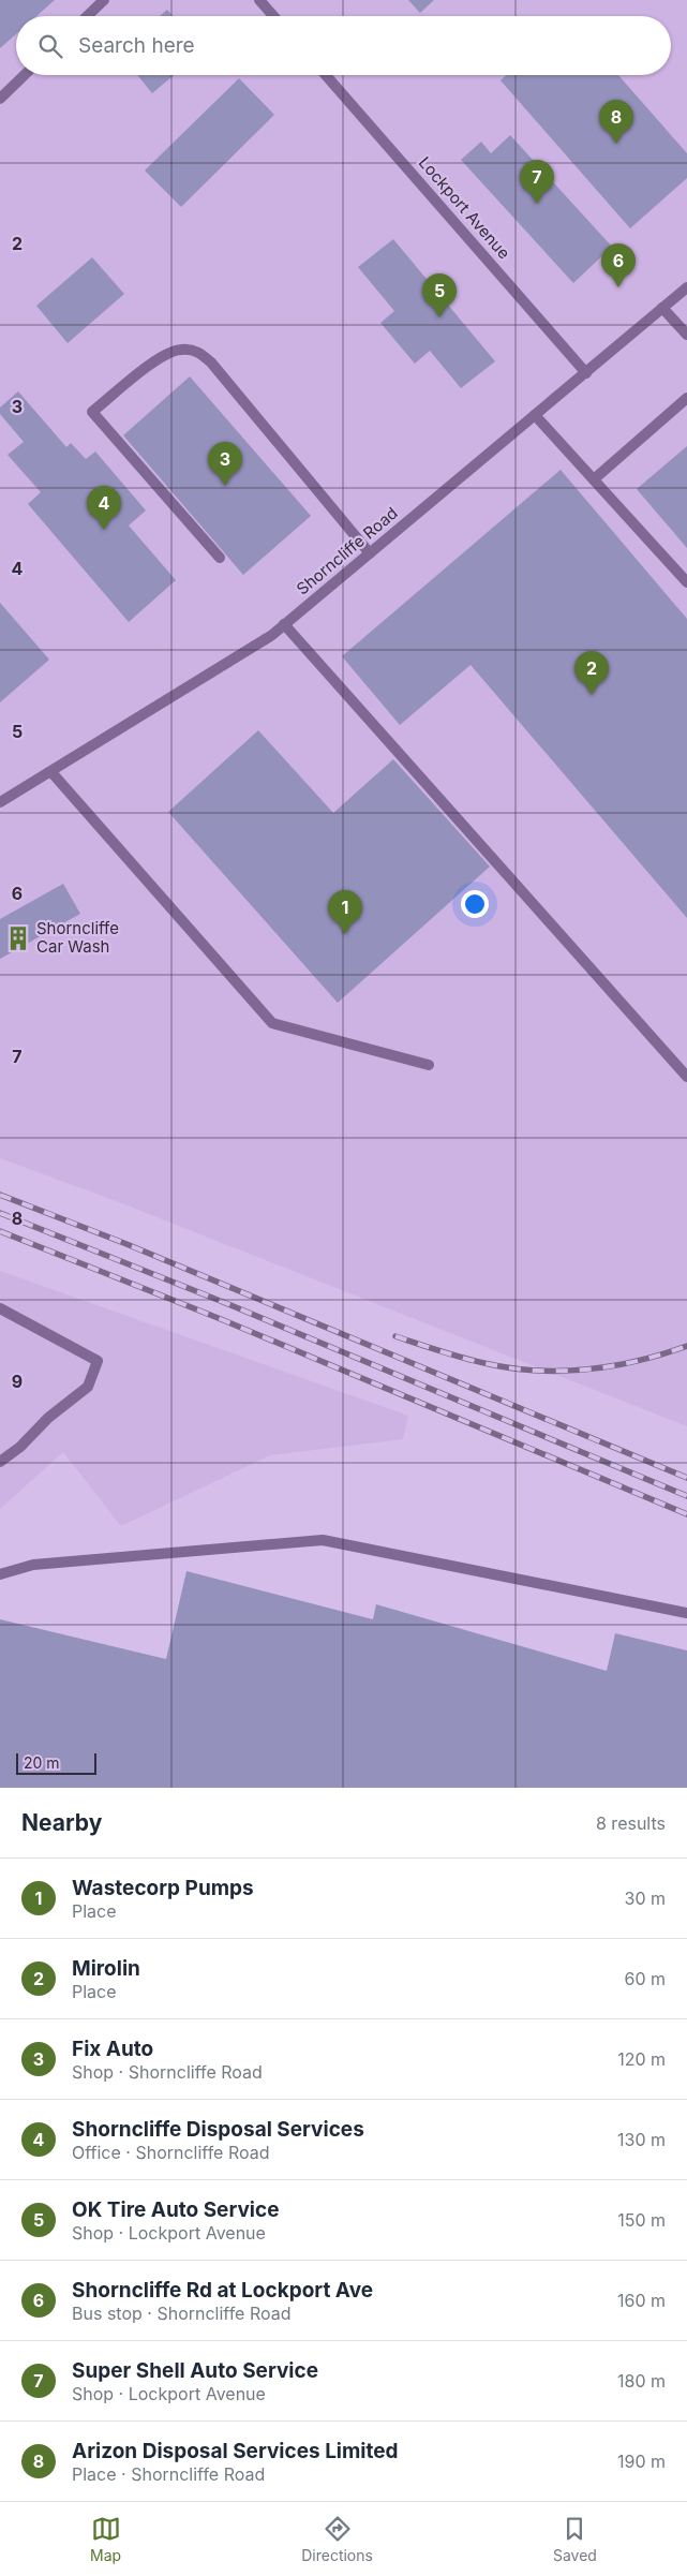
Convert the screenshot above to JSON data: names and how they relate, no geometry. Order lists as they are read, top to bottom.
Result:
{
  "streets": {
    "street": ["Lockport Avenue", "Shorncliffe Road"]
  },
  "crossings": [
    ["Lockport Avenue", "Shorncliffe Road"]
  ],
  "places": {
    "building": ["Shorncliffe Car Wash"]
  },
  "scale_bar": "20 m",
  "page": {
    "search": "Search here",
    "pins": [
      "8",
      "7",
      "6",
      "5",
      "3",
      "4",
      "2",
      "1"
    ],
    "scale": "20 m",
    "heading": ["Nearby", "8 results"],
    "list": [
      {
        "mark": "1",
        "name": "Wastecorp Pumps",
        "note": "Place",
        "value": "30 m"
      },
      {
        "mark": "2",
        "name": "Mirolin",
        "note": "Place",
        "value": "60 m"
      },
      {
        "mark": "3",
        "name": "Fix Auto",
        "note": "Shop · Shorncliffe Road",
        "value": "120 m"
      },
      {
        "mark": "4",
        "name": "Shorncliffe Disposal Services",
        "note": "Office · Shorncliffe Road",
        "value": "130 m"
      },
      {
        "mark": "5",
        "name": "OK Tire Auto Service",
        "note": "Shop · Lockport Avenue",
        "value": "150 m"
      },
      {
        "mark": "6",
        "name": "Shorncliffe Rd at Lockport Ave",
        "note": "Bus stop · Shorncliffe Road",
        "value": "160 m"
      },
      {
        "mark": "7",
        "name": "Super Shell Auto Service",
        "note": "Shop · Lockport Avenue",
        "value": "180 m"
      },
      {
        "mark": "8",
        "name": "Arizon Disposal Services Limited",
        "note": "Place · Shorncliffe Road",
        "value": "190 m"
      }
    ],
    "nav": ["Map", "Directions", "Saved"]
  },
  "grid": {
    "rows": [
      "2",
      "3",
      "4",
      "5",
      "6",
      "7",
      "8",
      "9"
    ]
  }
}
